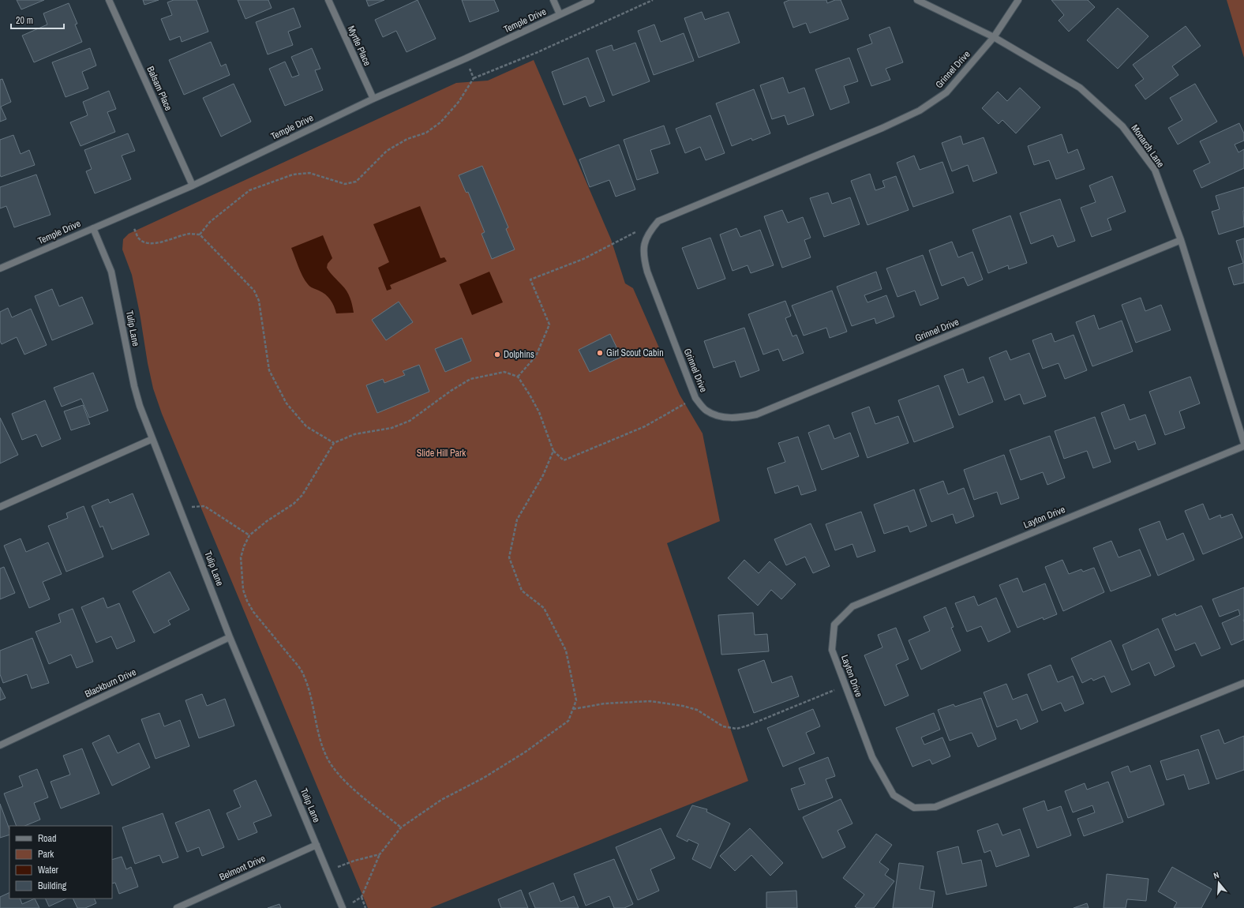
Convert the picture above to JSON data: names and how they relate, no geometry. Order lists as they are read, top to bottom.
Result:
{
  "streets": {
    "street": [
      "Temple Drive",
      "Myrtle Place",
      "Grinnel Drive",
      "Balsam Place",
      "Monarch Lane",
      "Tulip Lane",
      "Layton Drive",
      "Blackburn Drive",
      "Belmont Drive"
    ]
  },
  "crossings": [
    ["Temple Drive", "Myrtle Place"],
    ["Temple Drive", "Balsam Place"],
    ["Temple Drive", "Tulip Lane"],
    ["Grinnel Drive", "Monarch Lane"],
    ["Tulip Lane", "Blackburn Drive"],
    ["Tulip Lane", "Belmont Drive"]
  ],
  "parks": ["Slide Hill Park"],
  "places": ["Girl Scout Cabin", "Dolphins"],
  "legend": [
    "Road",
    "Park",
    "Water",
    "Building"
  ],
  "scale_bar": "20 m",
  "north": "top"
}
